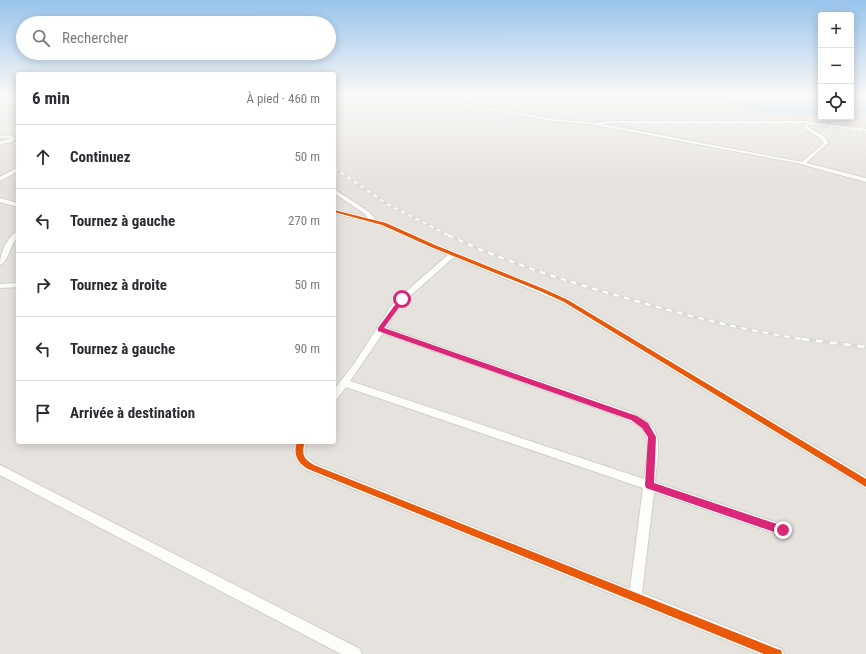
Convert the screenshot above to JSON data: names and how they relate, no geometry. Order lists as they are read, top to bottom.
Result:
{
  "page": {
    "map_buttons": ["+", "−"],
    "search": "Rechercher",
    "heading": ["6 min", "À pied · 460 m"],
    "list": [
      ["Continuez", "50 m"],
      ["Tournez à gauche", "270 m"],
      ["Tournez à droite", "50 m"],
      ["Tournez à gauche", "90 m"],
      "Arrivée à destination"
    ]
  }
}
